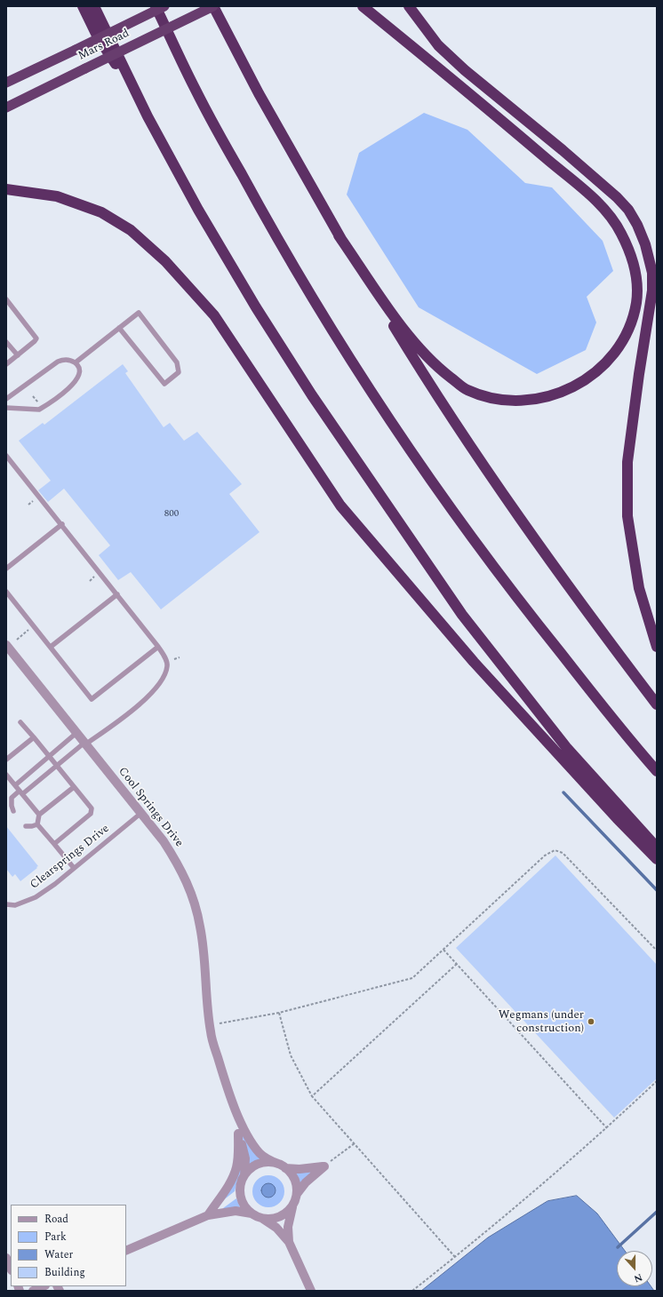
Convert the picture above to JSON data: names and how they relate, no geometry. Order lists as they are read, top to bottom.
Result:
{
  "streets": {
    "highway": ["Mars Road"],
    "street": ["Cool Springs Drive"],
    "lane": ["Clearsprings Drive"]
  },
  "crossings": [
    ["Cool Springs Drive", "Clearsprings Drive"]
  ],
  "places": ["Wegmans (under construction)"],
  "house_numbers": ["800"],
  "legend": [
    "Road",
    "Park",
    "Water",
    "Building"
  ],
  "north": "bottom"
}
